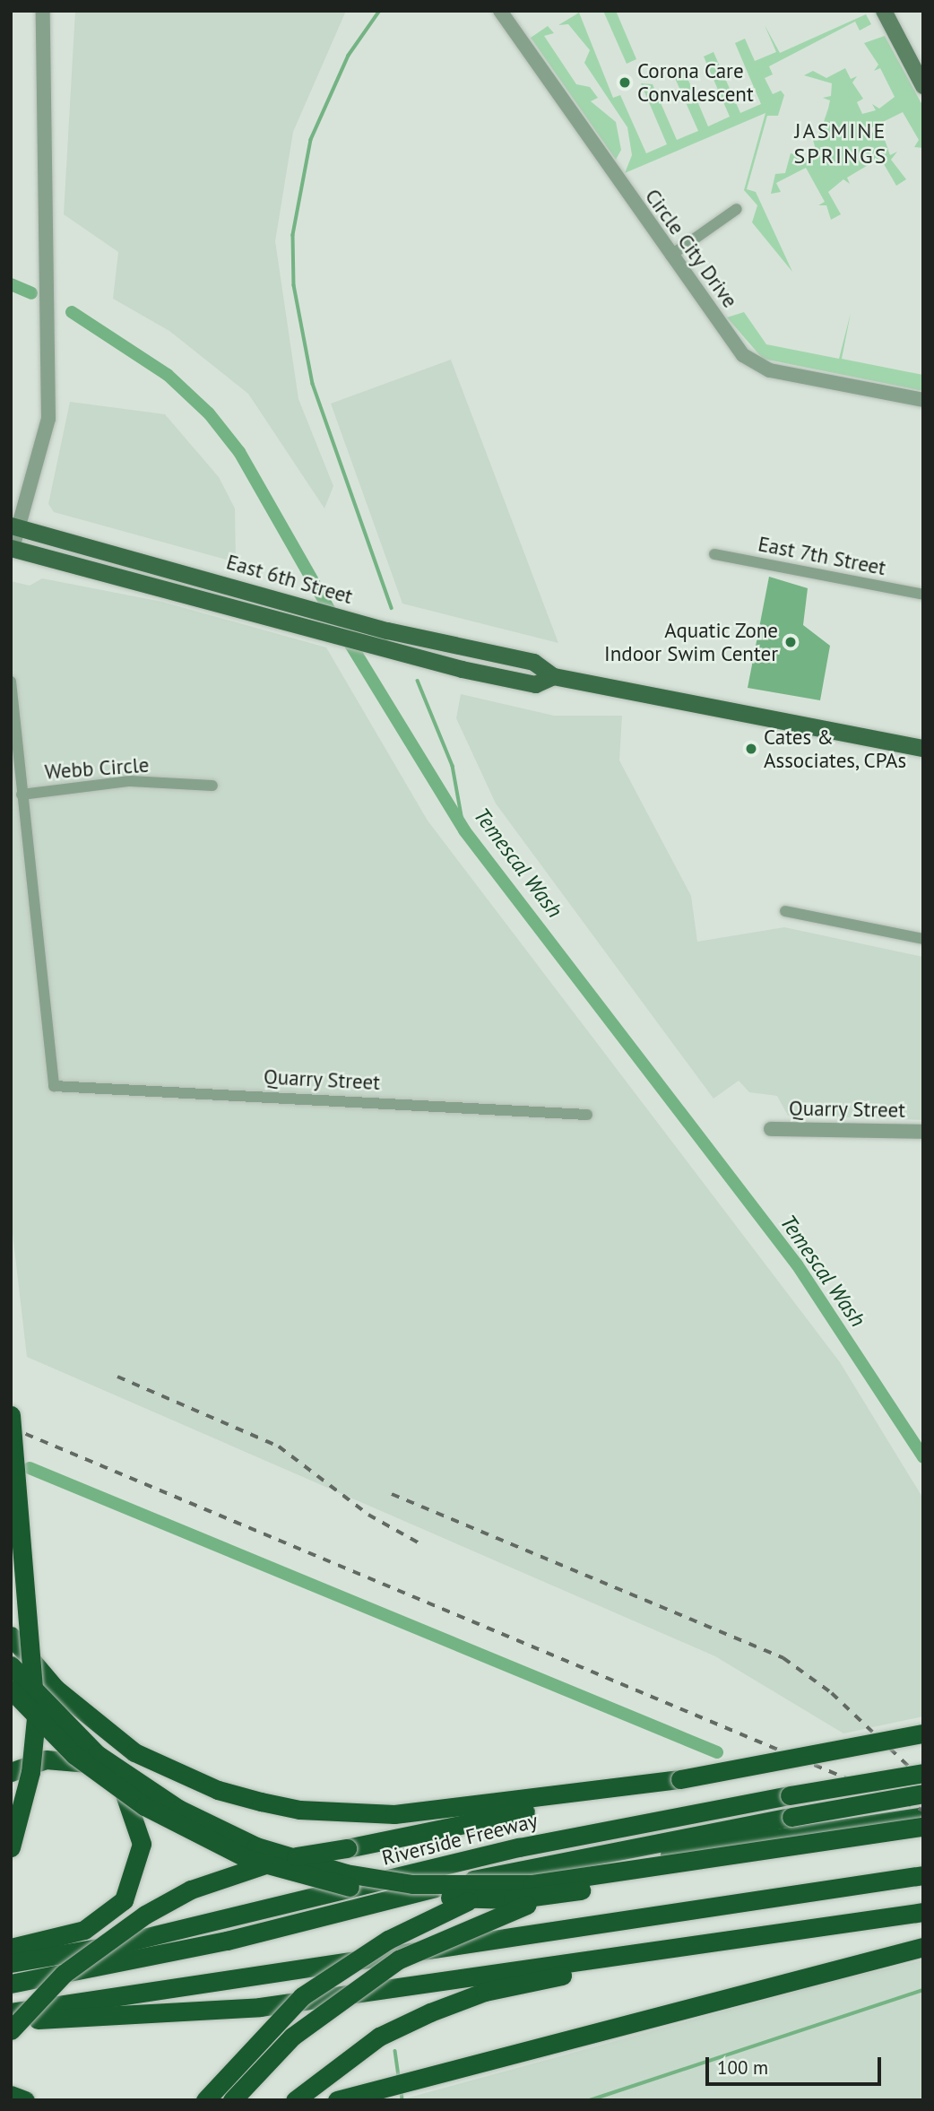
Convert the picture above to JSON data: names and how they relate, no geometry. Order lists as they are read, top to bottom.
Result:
{
  "streets": {
    "highway": ["Riverside Freeway"],
    "main road": ["East 6th Street"],
    "street": [
      "Circle City Drive",
      "East 7th Street",
      "Webb Circle",
      "Quarry Street"
    ]
  },
  "crossings": [
    ["Webb Circle", "Quarry Street"]
  ],
  "districts": ["JASMINE SPRINGS"],
  "water": ["Temescal Wash"],
  "places": ["Corona Care Convalescent", "Aquatic Zone Indoor Swim Center", "Cates & Associates, CPAs"],
  "scale_bar": "100 m"
}
